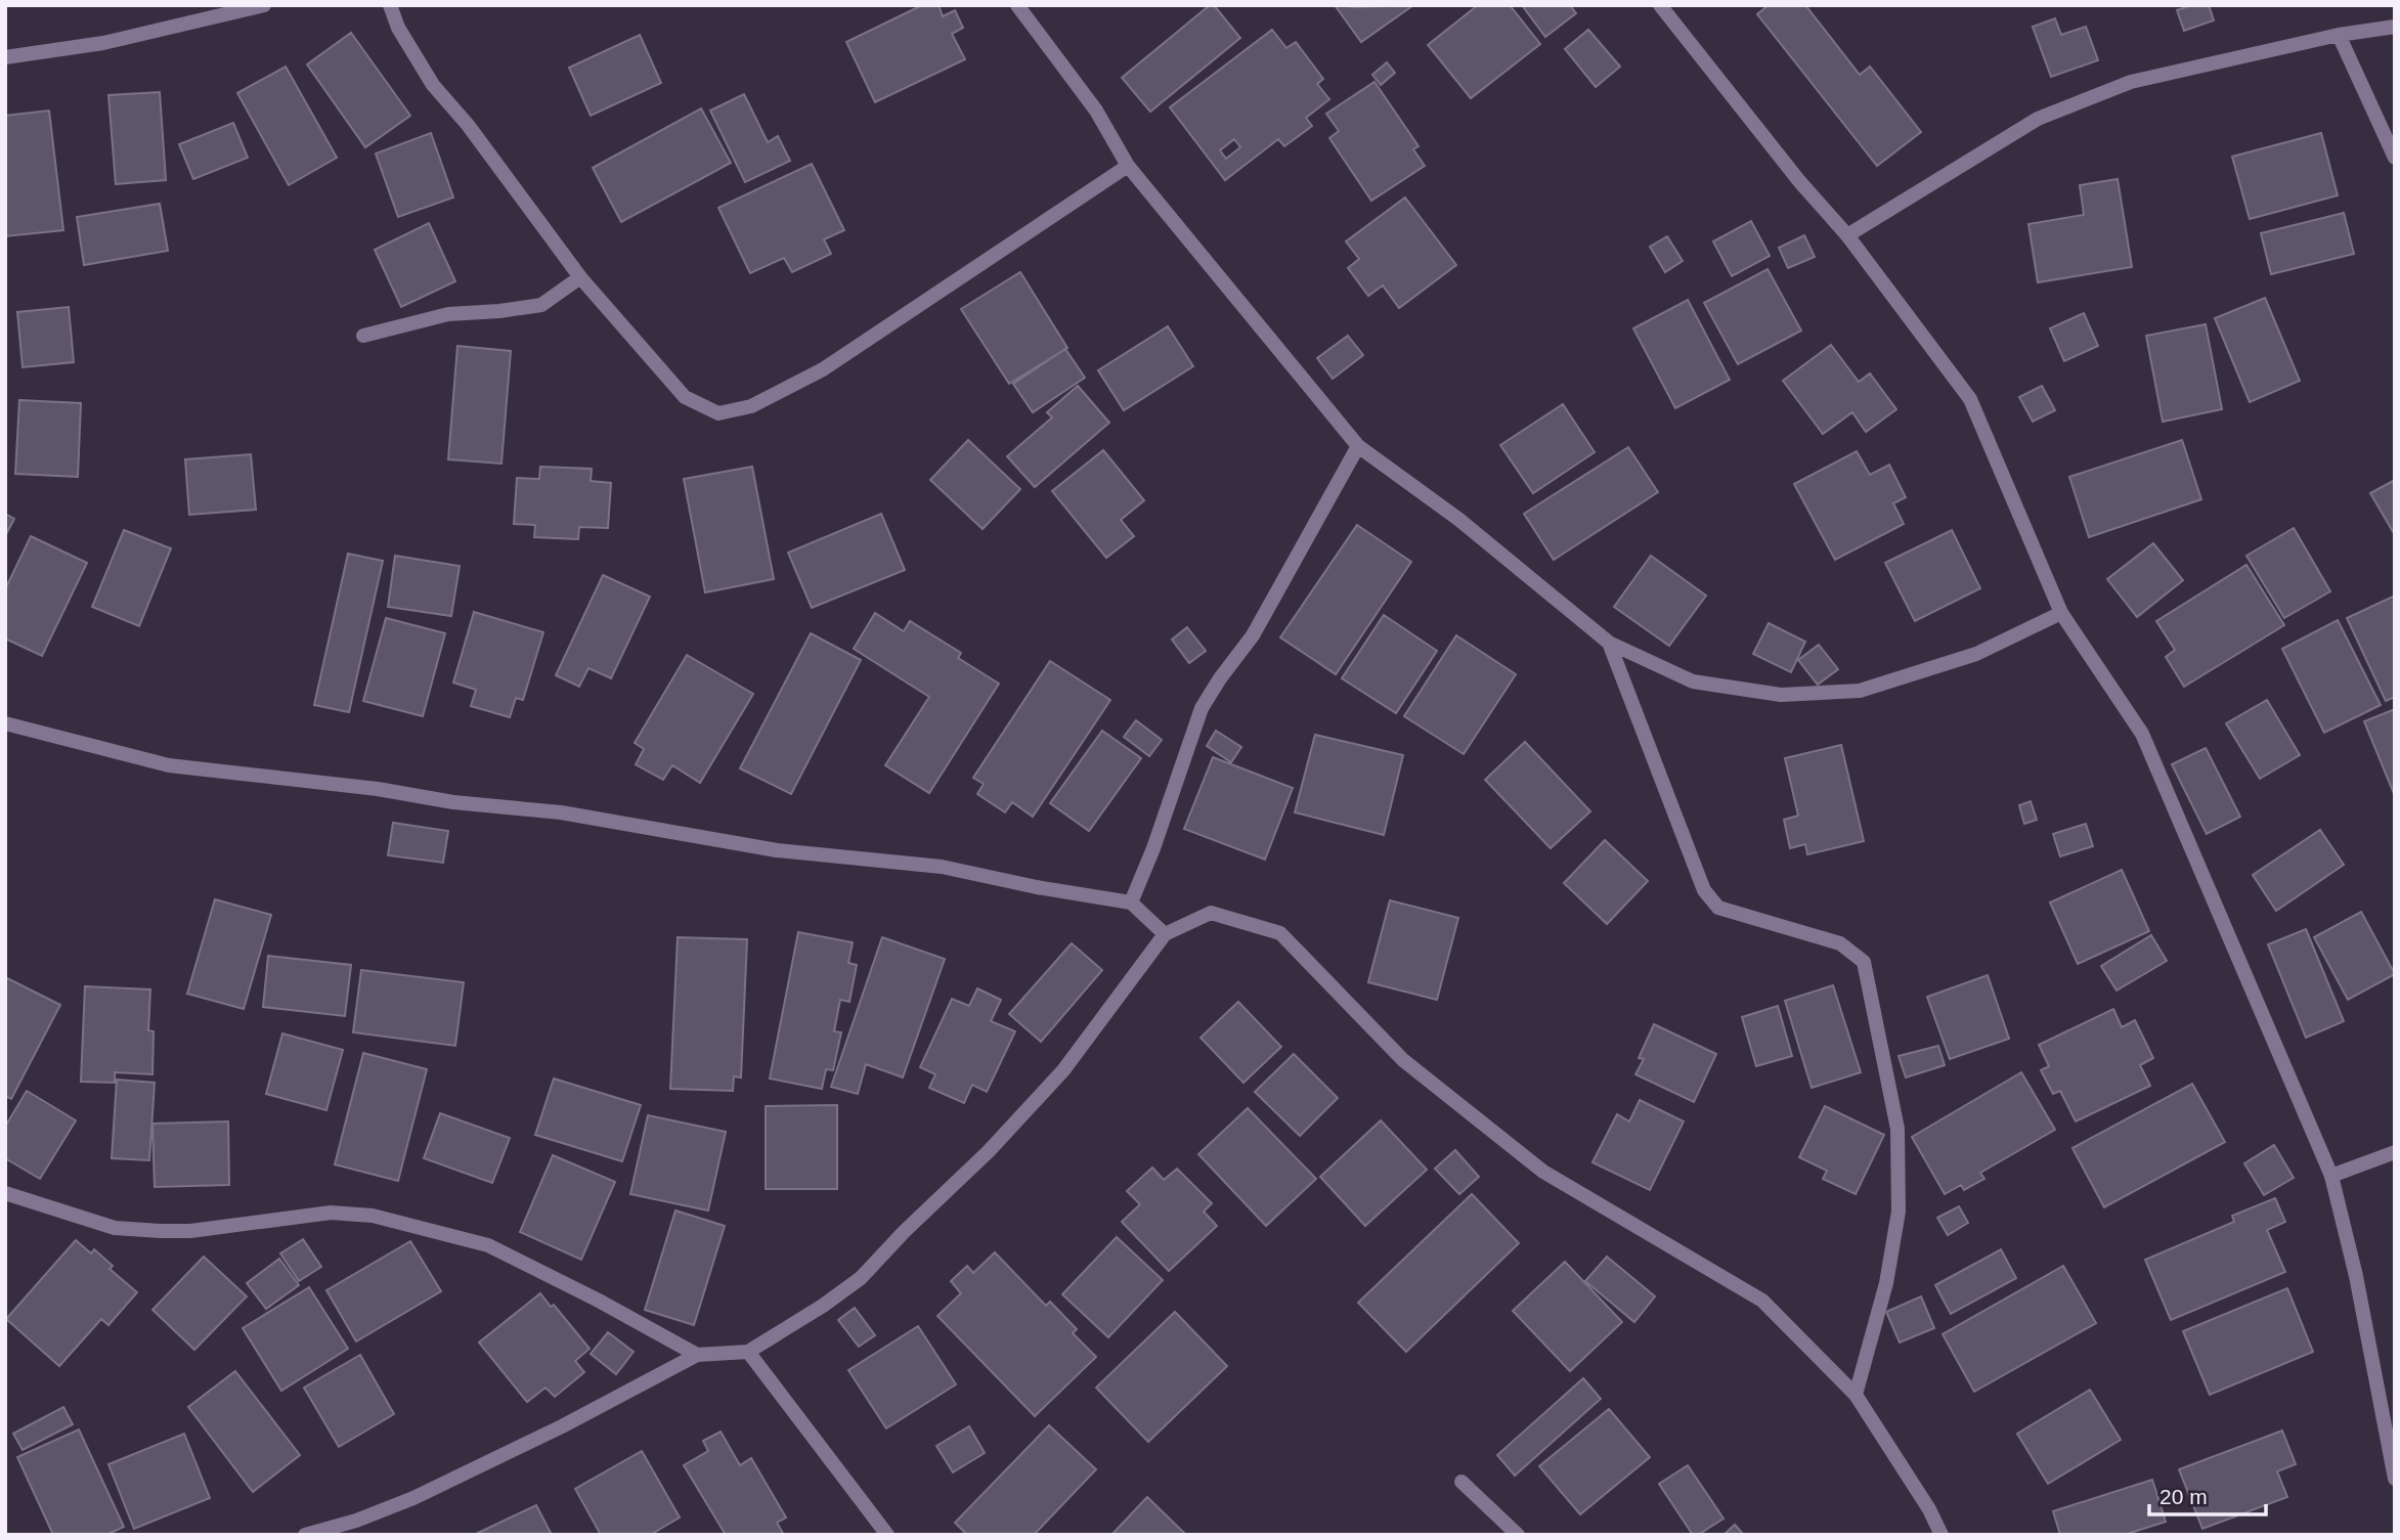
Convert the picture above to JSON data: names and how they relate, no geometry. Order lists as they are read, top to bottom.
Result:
{
  "scale_bar": "20 m"
}
